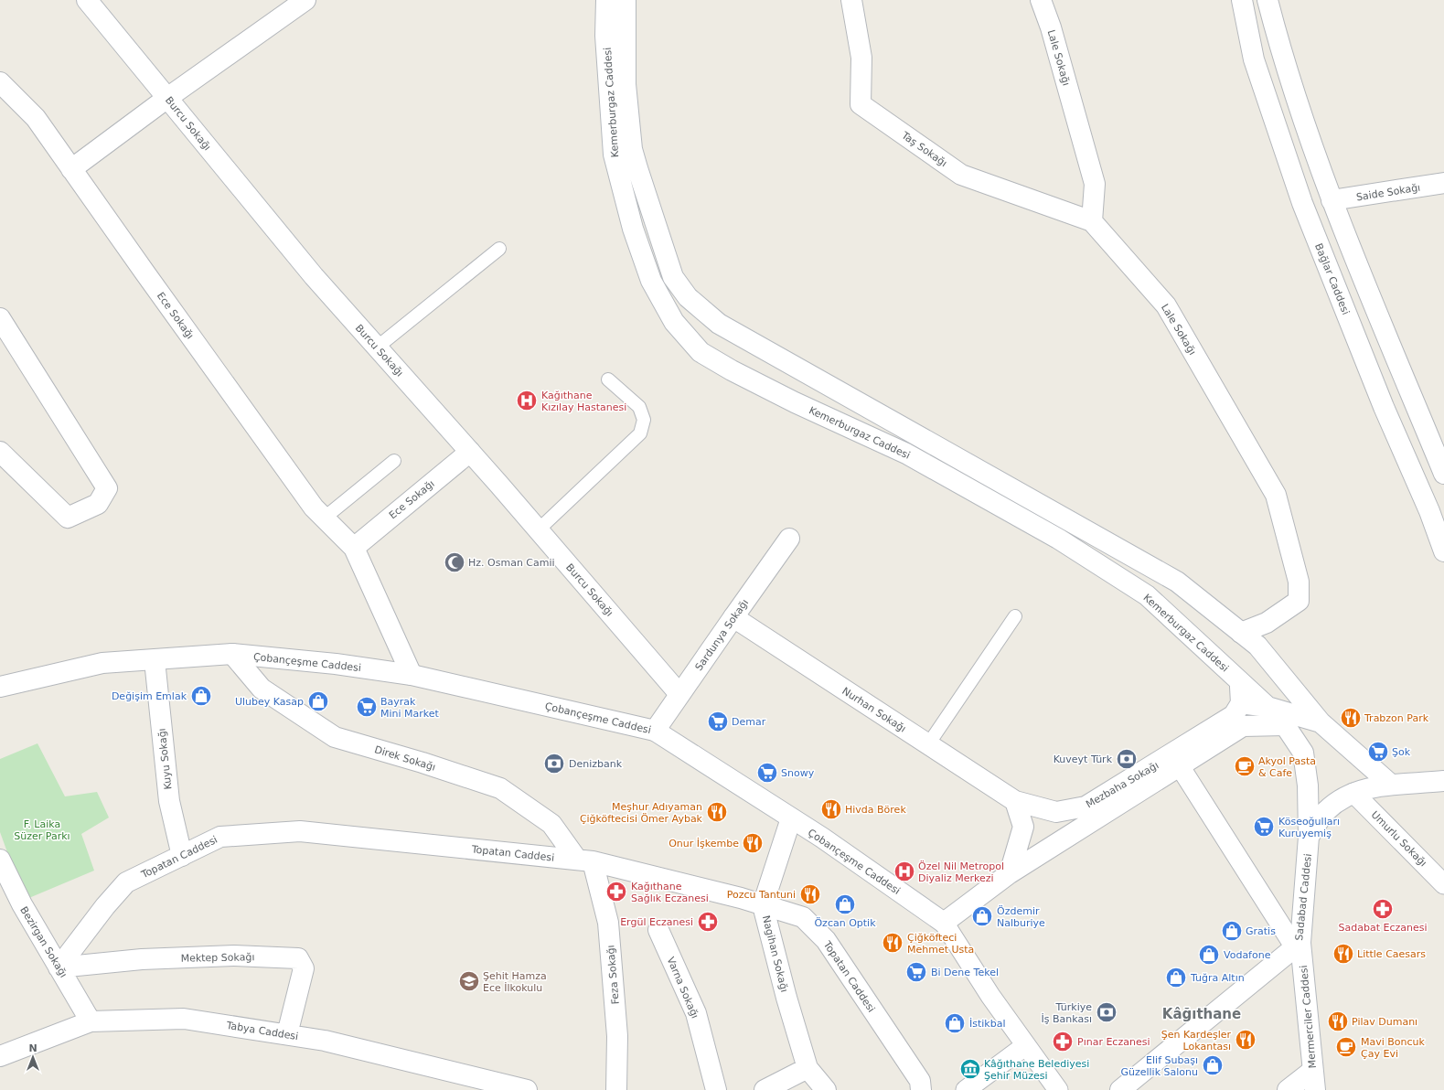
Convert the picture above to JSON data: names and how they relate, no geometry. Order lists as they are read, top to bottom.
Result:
{
  "streets": {
    "street": [
      "Lale Sokağı",
      "Kemerburgaz Caddesi",
      "Burcu Sokağı",
      "Taş Sokağı",
      "Saide Sokağı",
      "Bağlar Caddesi",
      "Ece Sokağı",
      "Sardunya Sokağı",
      "Çobançeşme Caddesi",
      "Nurhan Sokağı",
      "Direk Sokağı",
      "Kuyu Sokağı",
      "Mezbaha Sokağı",
      "Umurlu Sokağı",
      "Topatan Caddesi",
      "Sadabad Caddesi",
      "Bezirgan Sokağı",
      "Nagihan Sokağı",
      "Mektep Sokağı",
      "Feza Sokağı",
      "Varna Sokağı",
      "Mermerciler Caddesi",
      "Tabya Caddesi"
    ]
  },
  "crossings": [
    ["Lale Sokağı", "Kemerburgaz Caddesi"],
    ["Lale Sokağı", "Taş Sokağı"],
    ["Kemerburgaz Caddesi", "Mezbaha Sokağı"],
    ["Kemerburgaz Caddesi", "Sadabad Caddesi"],
    ["Burcu Sokağı", "Ece Sokağı"],
    ["Burcu Sokağı", "Sardunya Sokağı"],
    ["Ece Sokağı", "Çobançeşme Caddesi"],
    ["Sardunya Sokağı", "Çobançeşme Caddesi"],
    ["Sardunya Sokağı", "Nurhan Sokağı"],
    ["Çobançeşme Caddesi", "Direk Sokağı"],
    ["Çobançeşme Caddesi", "Kuyu Sokağı"],
    ["Çobançeşme Caddesi", "Mezbaha Sokağı"],
    ["Çobançeşme Caddesi", "Nagihan Sokağı"],
    ["Nurhan Sokağı", "Mezbaha Sokağı"],
    ["Direk Sokağı", "Topatan Caddesi"],
    ["Direk Sokağı", "Feza Sokağı"],
    ["Kuyu Sokağı", "Topatan Caddesi"],
    ["Topatan Caddesi", "Bezirgan Sokağı"],
    ["Topatan Caddesi", "Nagihan Sokağı"],
    ["Topatan Caddesi", "Mektep Sokağı"],
    ["Topatan Caddesi", "Feza Sokağı"],
    ["Sadabad Caddesi", "Mermerciler Caddesi"],
    ["Bezirgan Sokağı", "Mektep Sokağı"],
    ["Bezirgan Sokağı", "Tabya Caddesi"],
    ["Mektep Sokağı", "Tabya Caddesi"]
  ],
  "districts": ["Kâğıthane"],
  "parks": ["F. Laika Süzer Parkı"],
  "places": {
    "hospital": ["Kağıthane Kızılay Hastanesi", "Özel Nil Metropol Diyaliz Merkezi"],
    "mosque": ["Hz. Osman Camii"],
    "shop": [
      "Değişim Emlak",
      "Ulubey Kasap",
      "Özcan Optik",
      "Özdemir Nalburiye",
      "Gratis",
      "Vodafone",
      "Tuğra Altın",
      "İstikbal",
      "Elif Subaşı Güzellik Salonu"
    ],
    "supermarket": [
      "Bayrak Mini Market",
      "Demar",
      "Şok",
      "Snowy",
      "Köseoğulları Kuruyemiş",
      "Bi Dene Tekel"
    ],
    "restaurant": [
      "Trabzon Park",
      "Hivda Börek",
      "Meşhur Adıyaman Çiğköftecisi Ömer Aybak",
      "Onur İşkembe",
      "Pozcu Tantuni",
      "Çiğköfteci Mehmet Usta",
      "Little Caesars",
      "Pilav Dumanı",
      "Şen Kardeşler Lokantası"
    ],
    "bank": ["Kuveyt Türk", "Denizbank", "Türkiye İş Bankası"],
    "cafe": ["Akyol Pasta & Cafe", "Mavi Boncuk Çay Evi"],
    "pharmacy": [
      "Kağıthane Sağlık Eczanesi",
      "Sadabat Eczanesi",
      "Ergül Eczanesi",
      "Pınar Eczanesi"
    ],
    "school or university": ["Şehit Hamza Ece İlkokulu"],
    "museum": ["Kâğıthane Belediyesi Şehir Müzesi"]
  },
  "north": "top"
}
